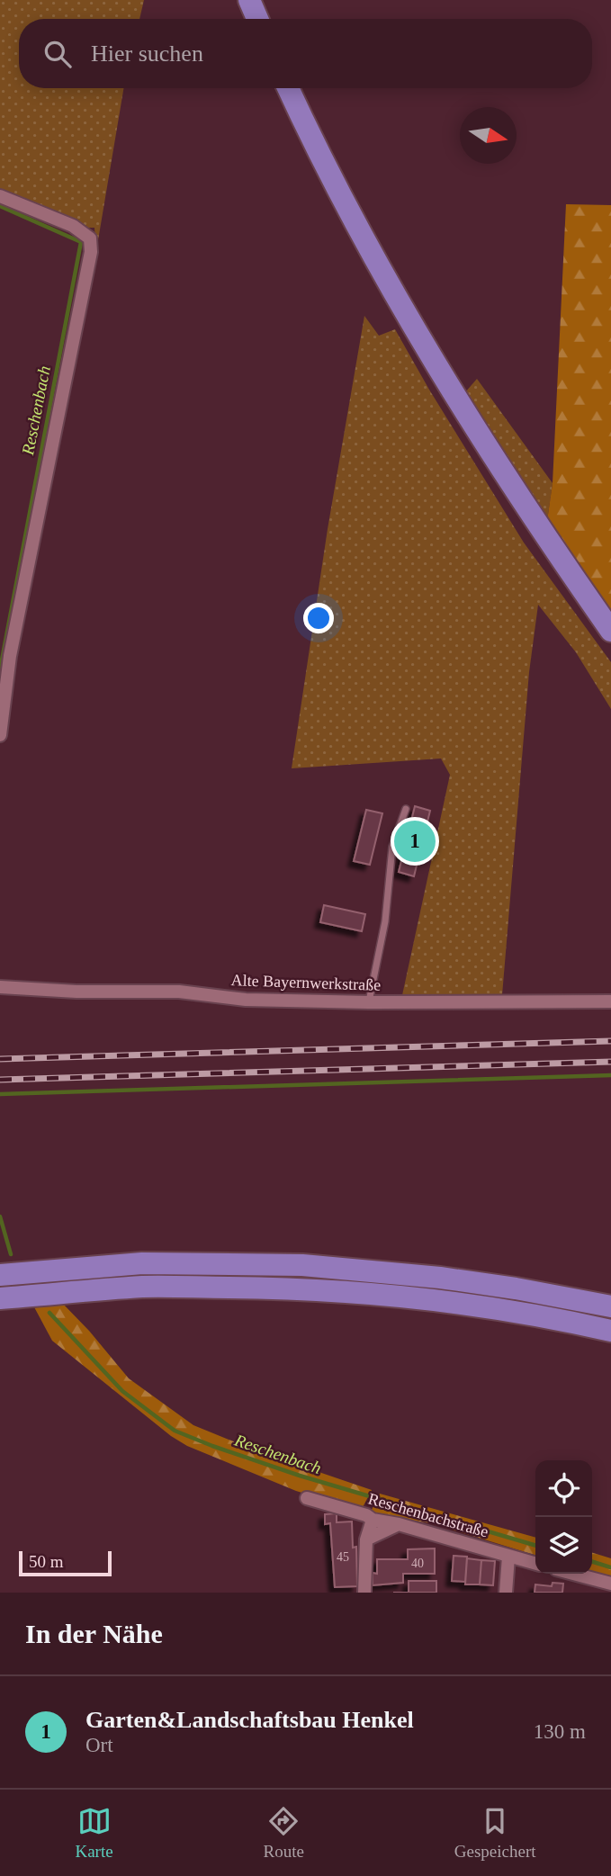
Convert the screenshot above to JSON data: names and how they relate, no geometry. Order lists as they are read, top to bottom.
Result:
{
  "streets": {
    "street": ["Alte Bayernwerkstraße", "Reschenbachstraße"]
  },
  "water": ["Reschenbach"],
  "house_numbers": ["45", "40"],
  "scale_bar": "50 m",
  "north": "right",
  "page": {
    "search": "Hier suchen",
    "pins": "1",
    "scale": "50 m",
    "heading": "In der Nähe",
    "list": [
      {
        "mark": "1",
        "name": "Garten&Landschaftsbau Henkel",
        "note": "Ort",
        "value": "130 m"
      }
    ],
    "nav": ["Karte", "Route", "Gespeichert"]
  }
}
